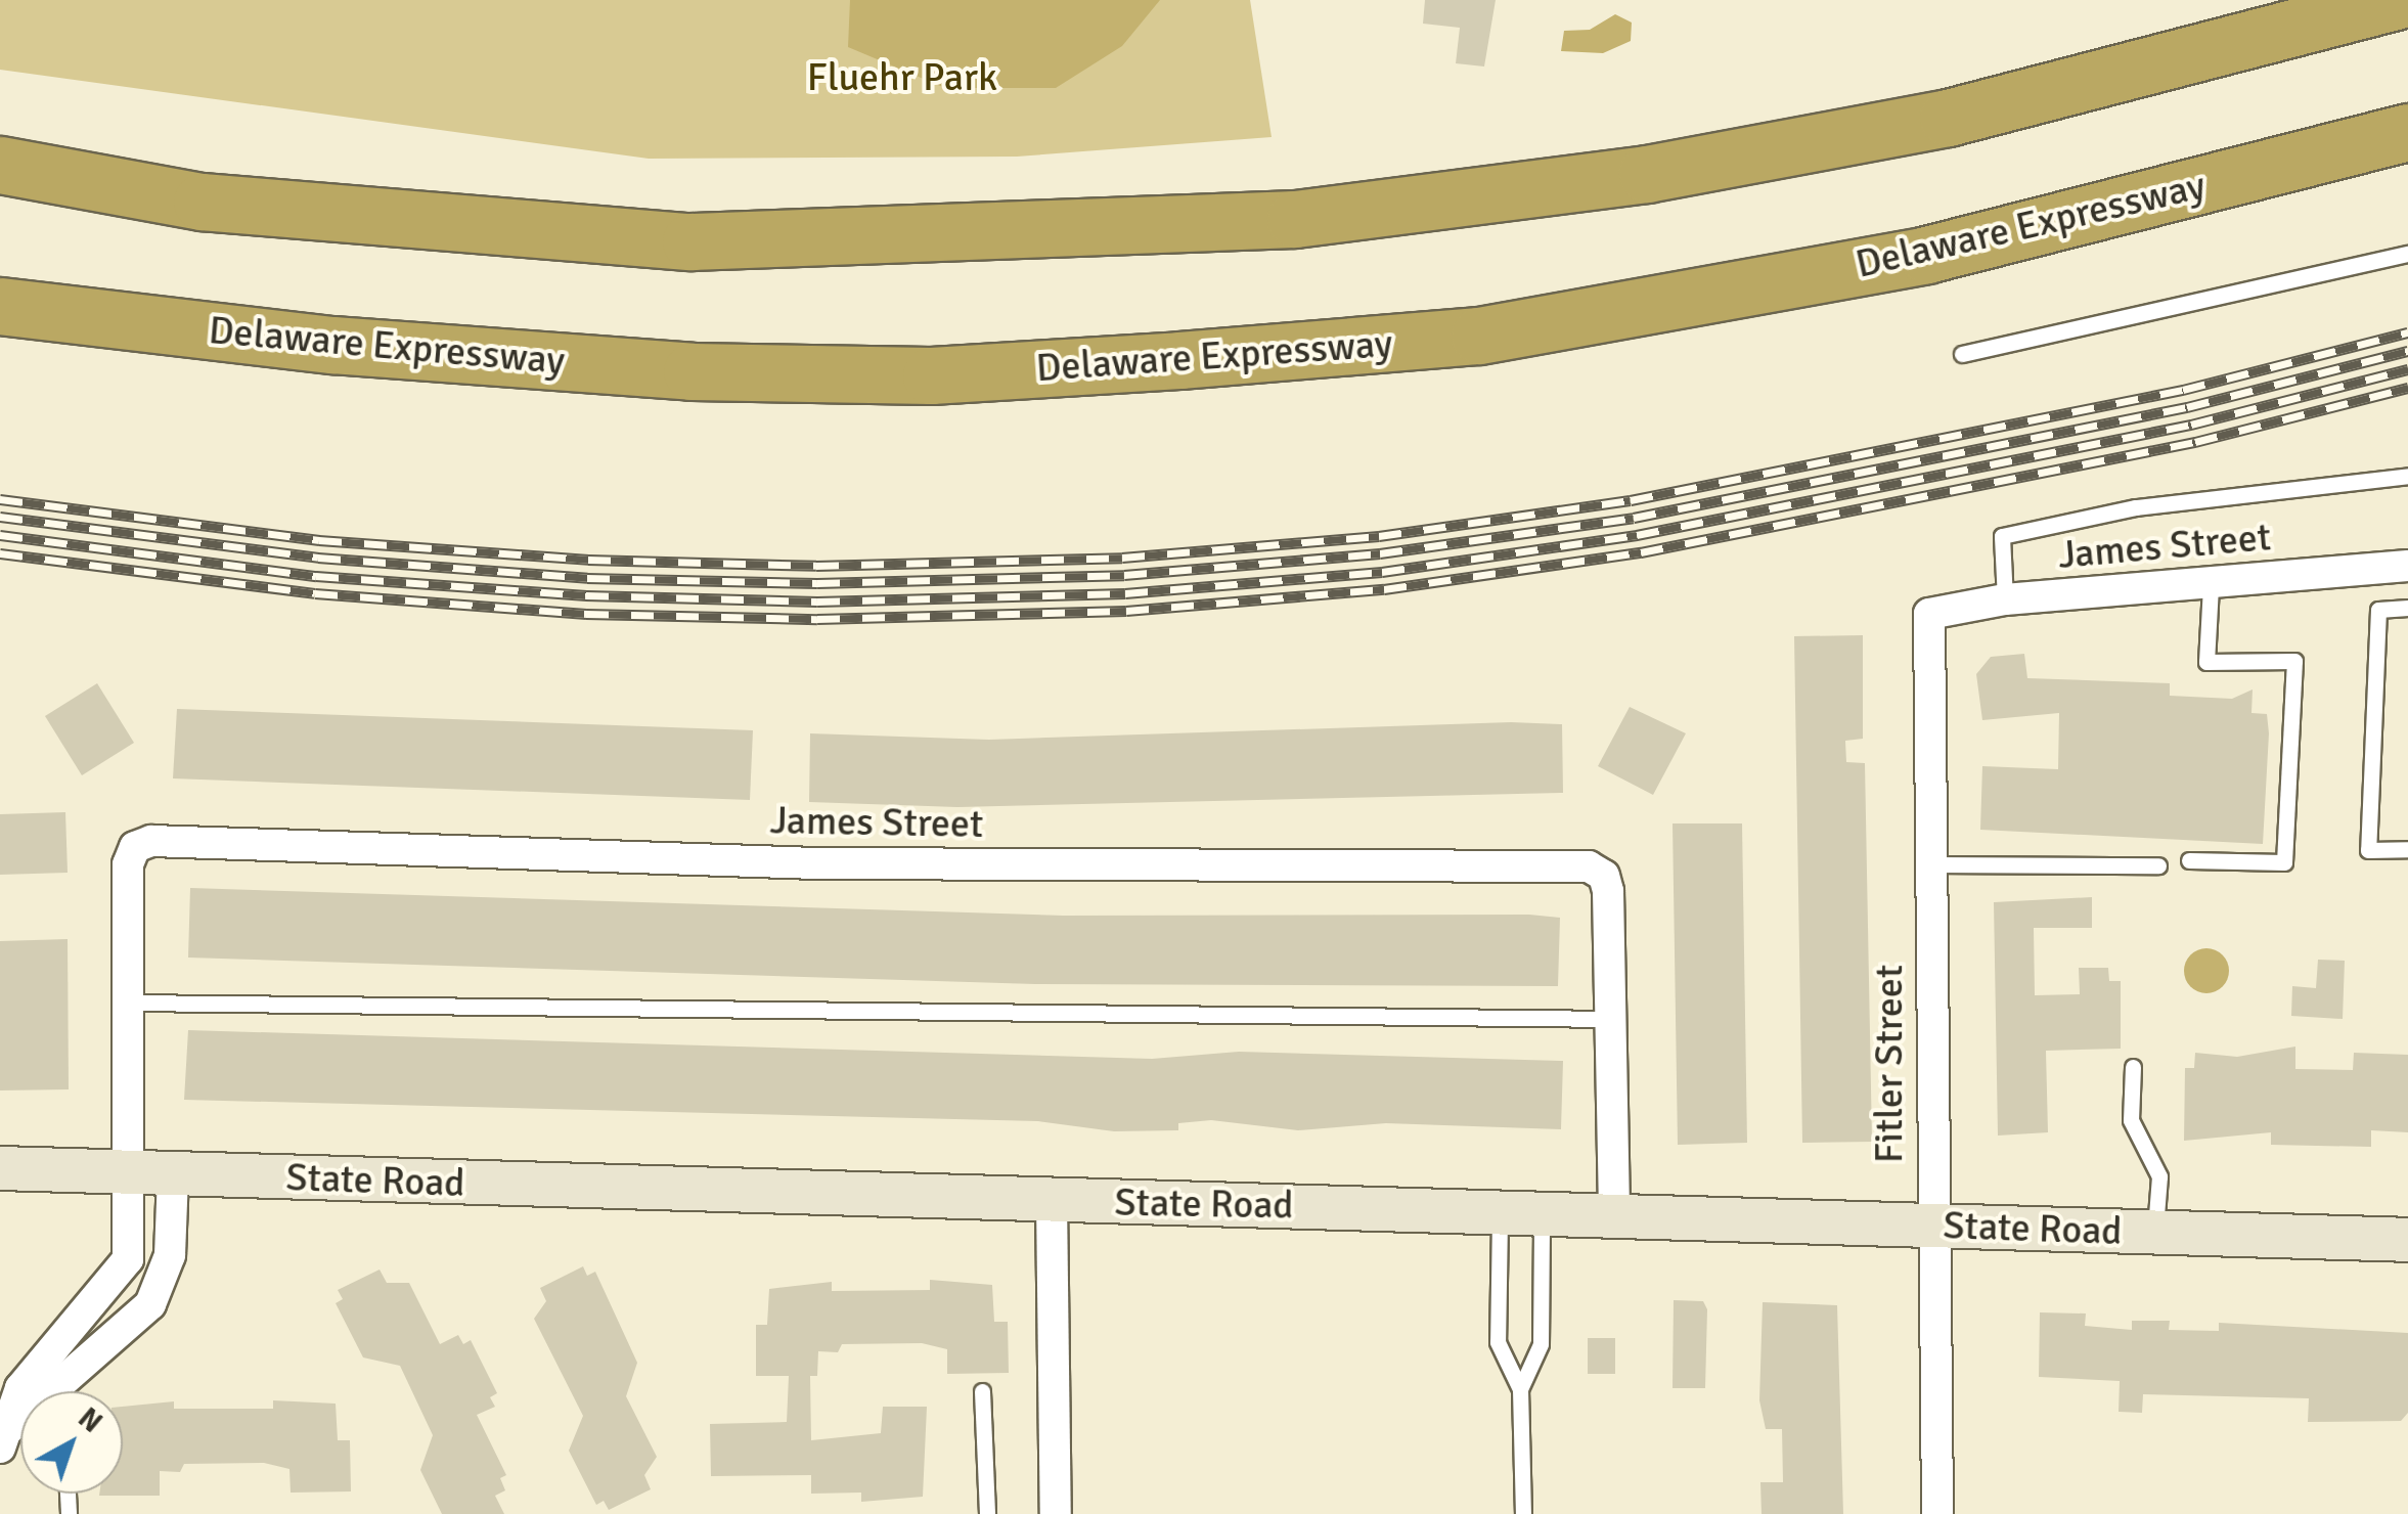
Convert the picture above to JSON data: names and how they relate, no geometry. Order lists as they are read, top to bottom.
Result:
{
  "streets": {
    "highway": ["Delaware Expressway"],
    "main road": ["State Road"],
    "street": ["James Street", "Fitler Street"]
  },
  "crossings": [
    ["James Street", "Fitler Street"],
    ["James Street", "State Road"],
    ["Fitler Street", "State Road"]
  ],
  "parks": ["Fluehr Park"],
  "north": "top right"
}
